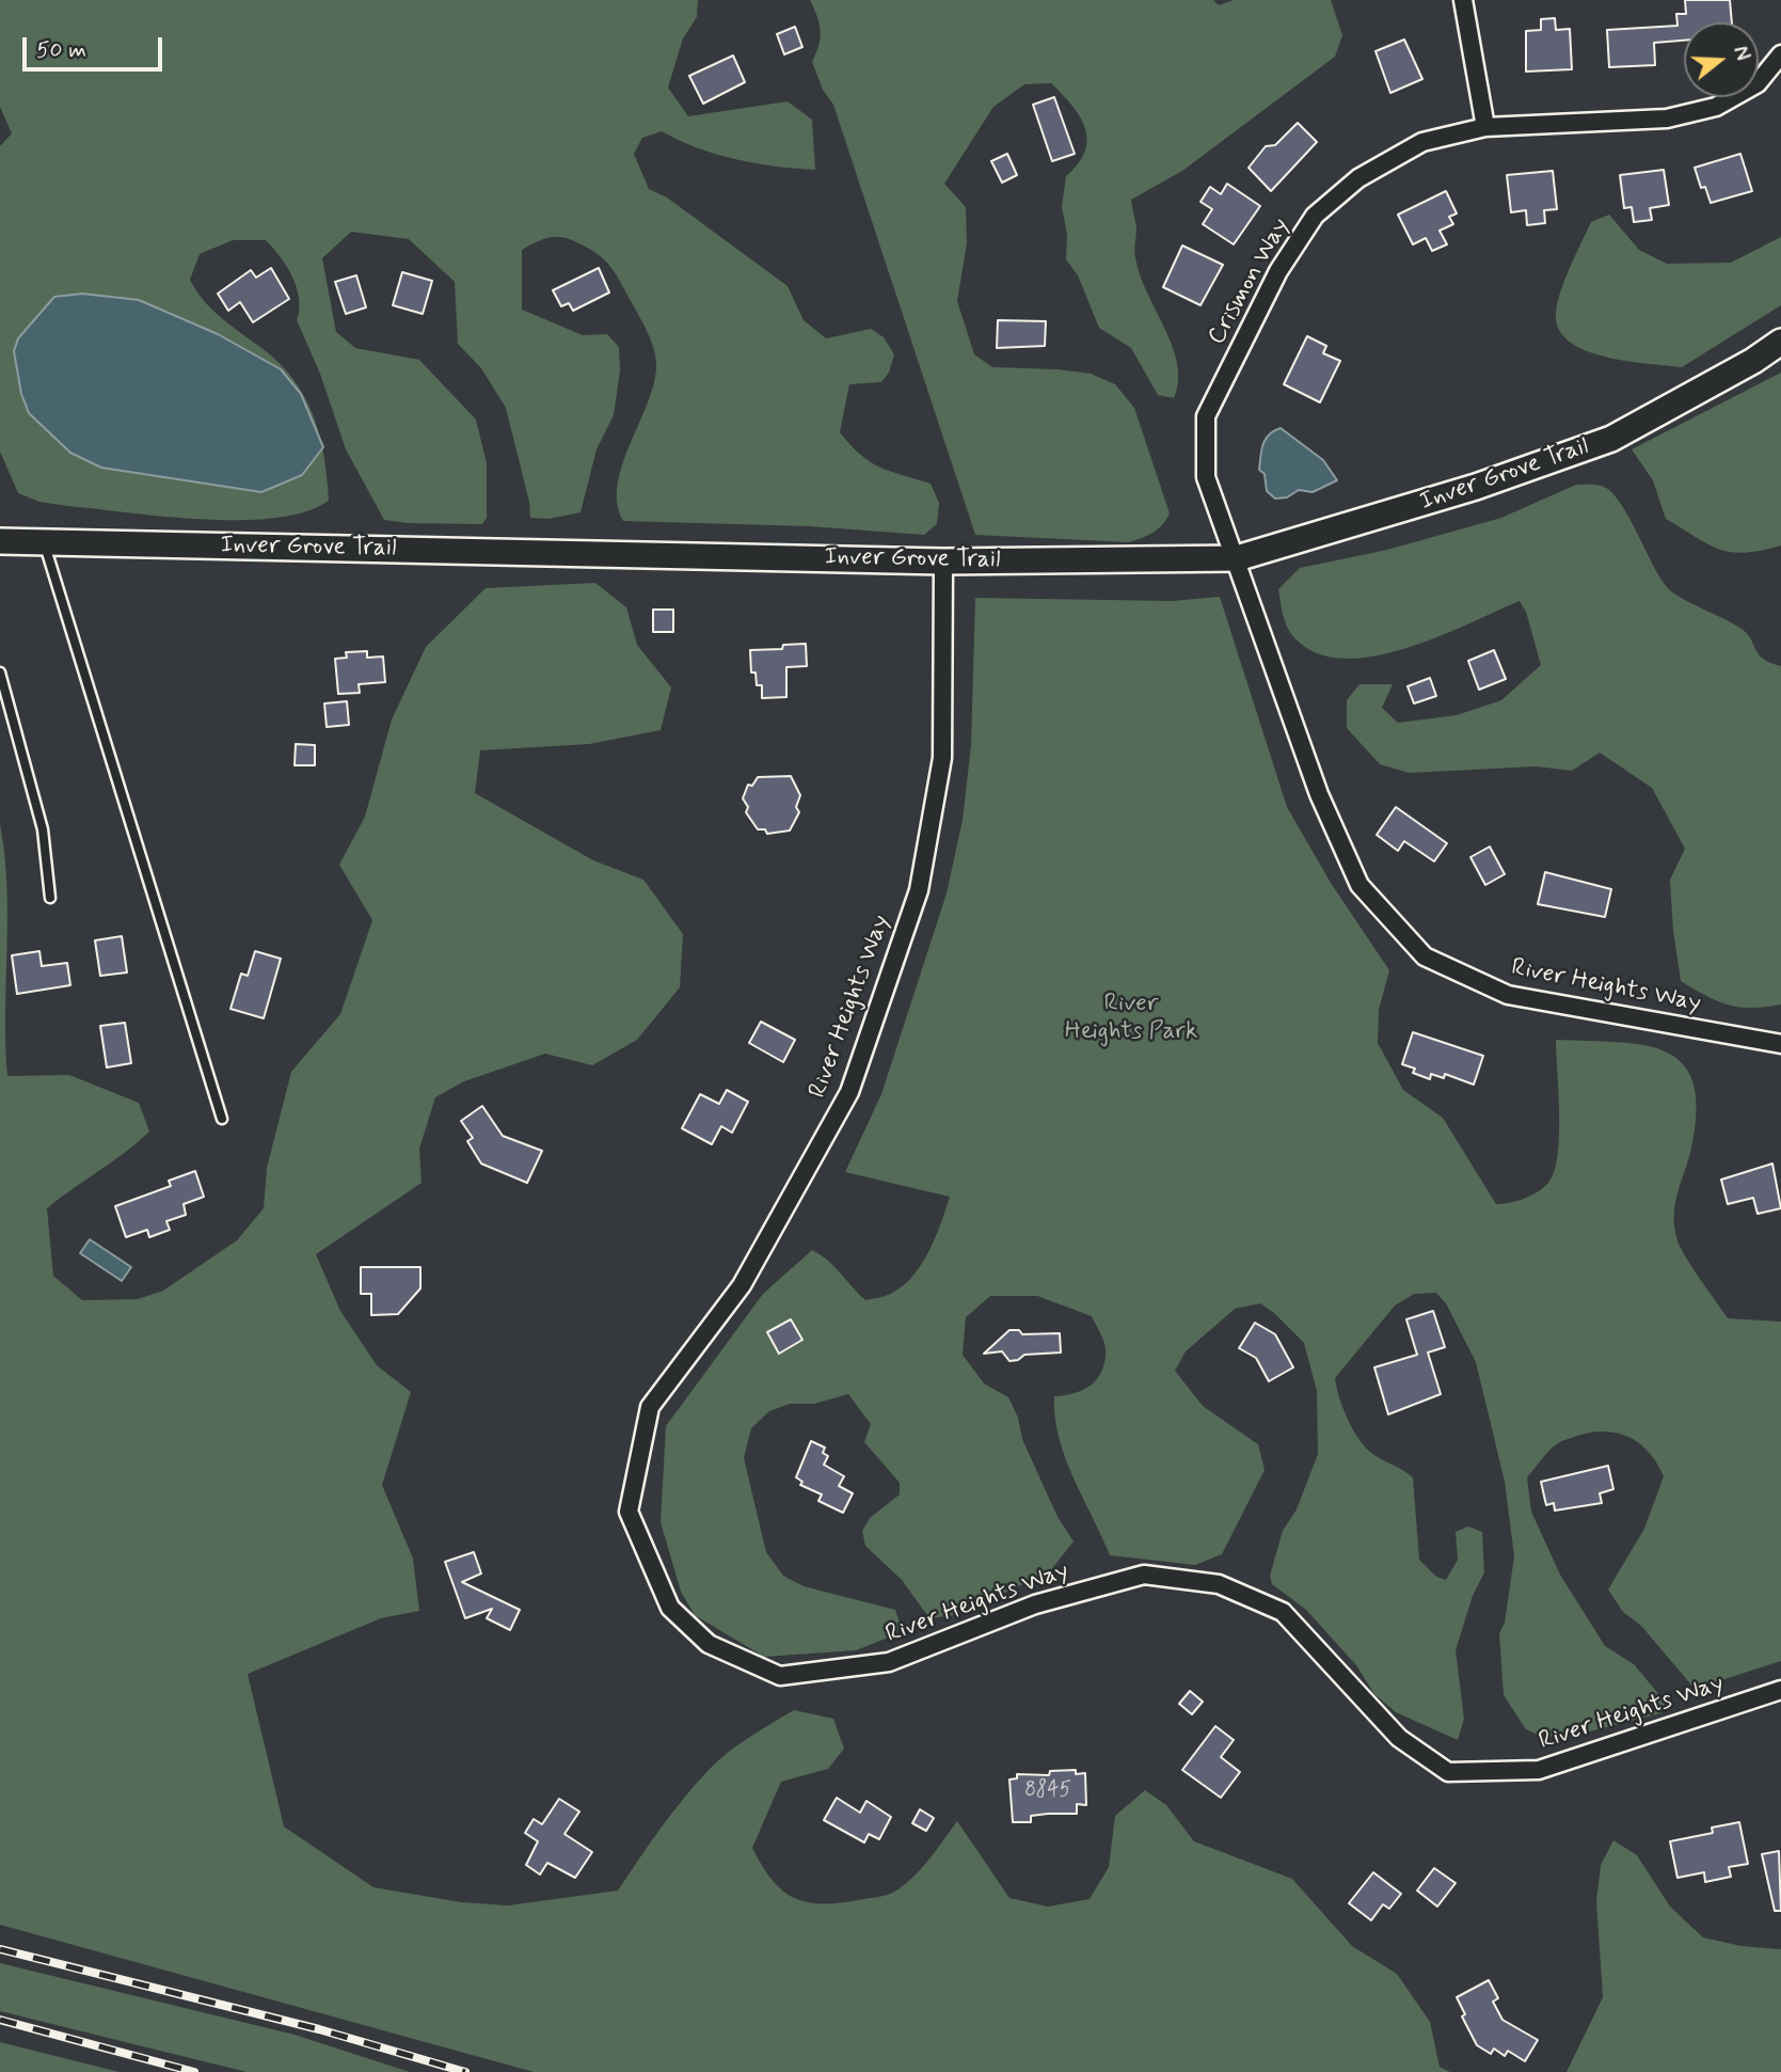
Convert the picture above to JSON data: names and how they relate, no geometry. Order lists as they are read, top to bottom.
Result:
{
  "streets": {
    "street": ["Crismon Way", "Inver Grove Trail", "River Heights Way"]
  },
  "crossings": [
    ["Crismon Way", "Inver Grove Trail"],
    ["Crismon Way", "River Heights Way"],
    ["Inver Grove Trail", "River Heights Way"]
  ],
  "parks": ["River Heights Park"],
  "house_numbers": ["8845"],
  "scale_bar": "50 m",
  "north": "right"
}
